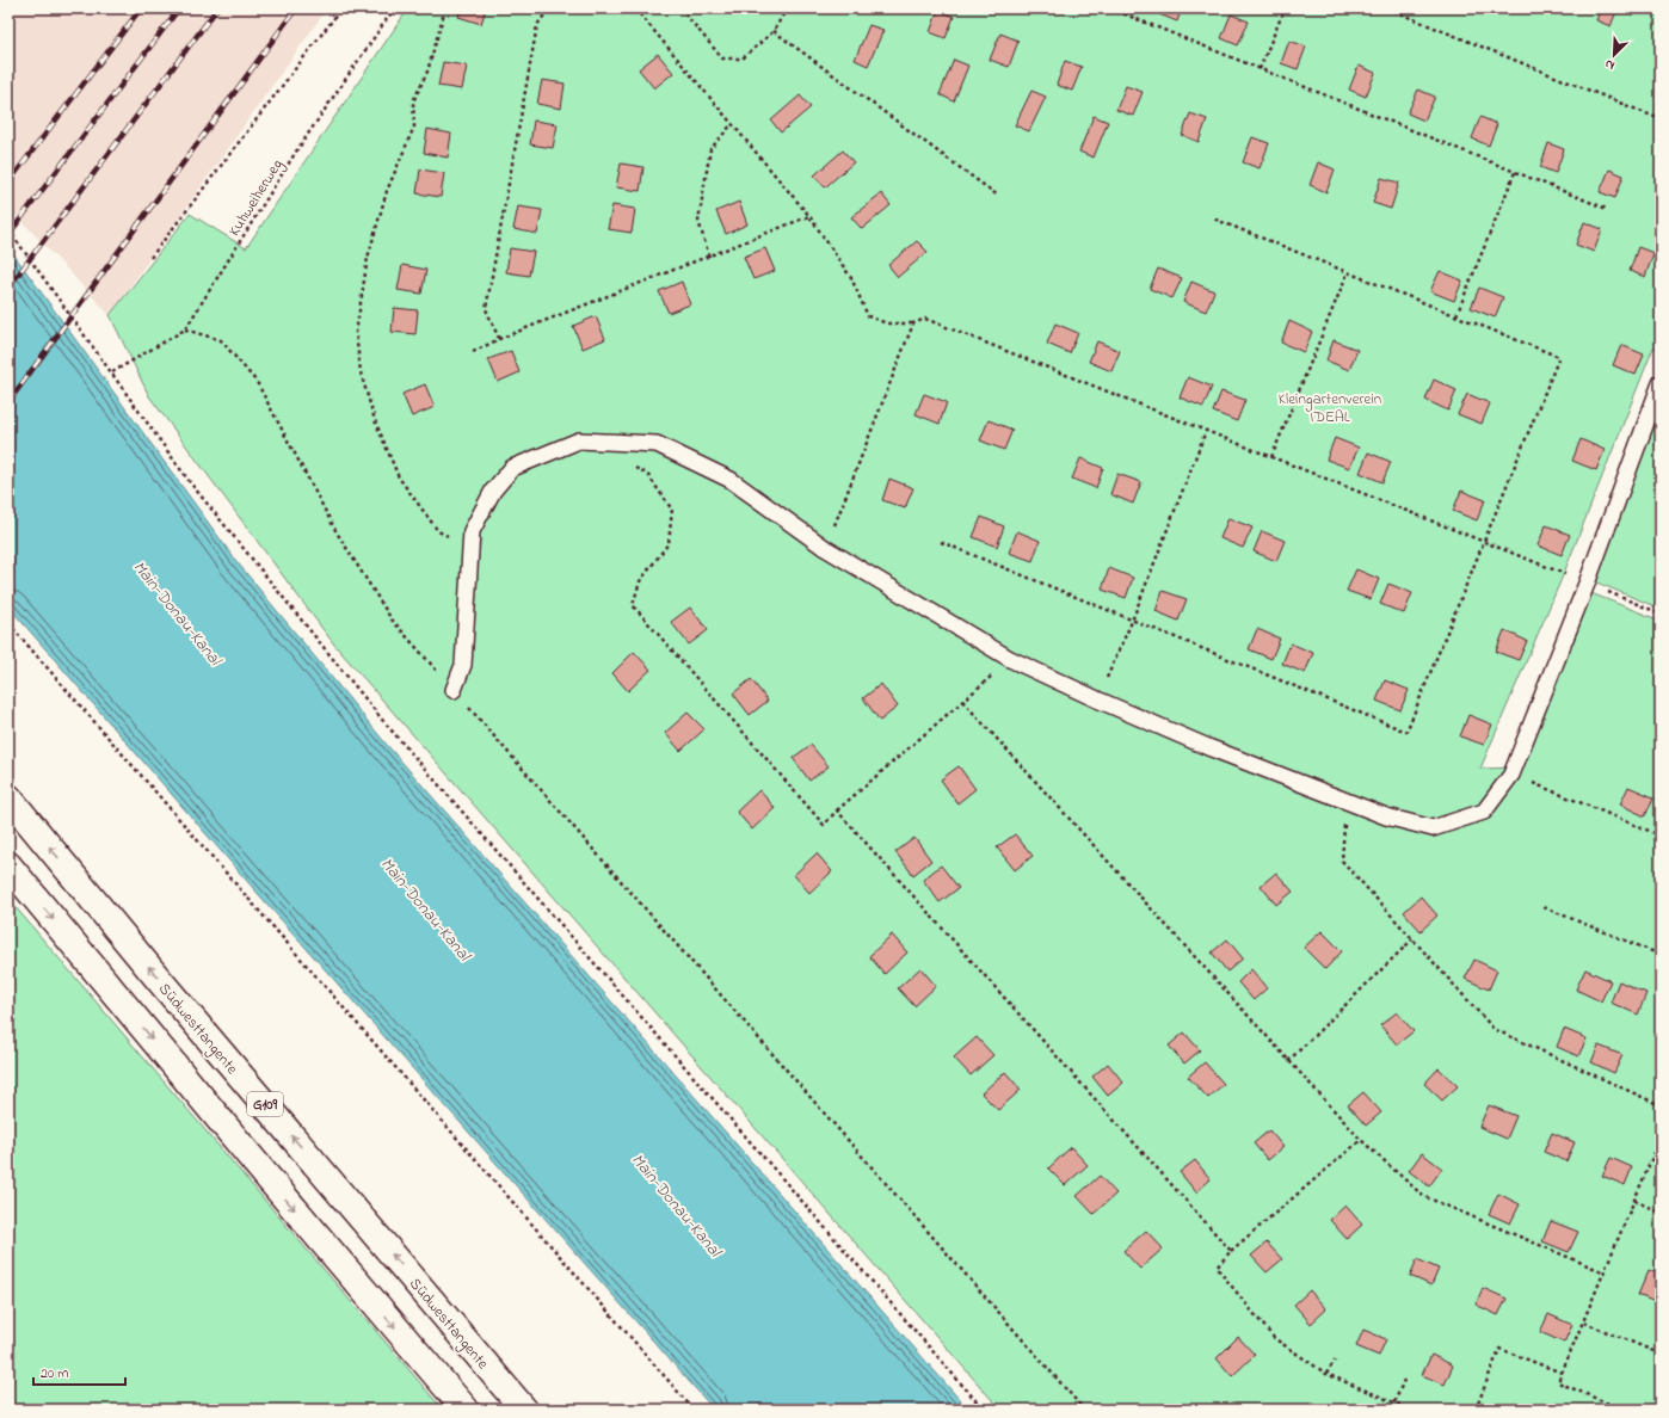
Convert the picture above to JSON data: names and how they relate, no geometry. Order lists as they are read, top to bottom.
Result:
{
  "streets": {
    "highway": ["Südwesttangente", "G109"],
    "path": ["Kuhweiherweg"]
  },
  "water": ["Main-Donau-Kanal"],
  "parks": ["Kleingartenverein IDEAL"],
  "scale_bar": "20 m",
  "north": "bottom left"
}
